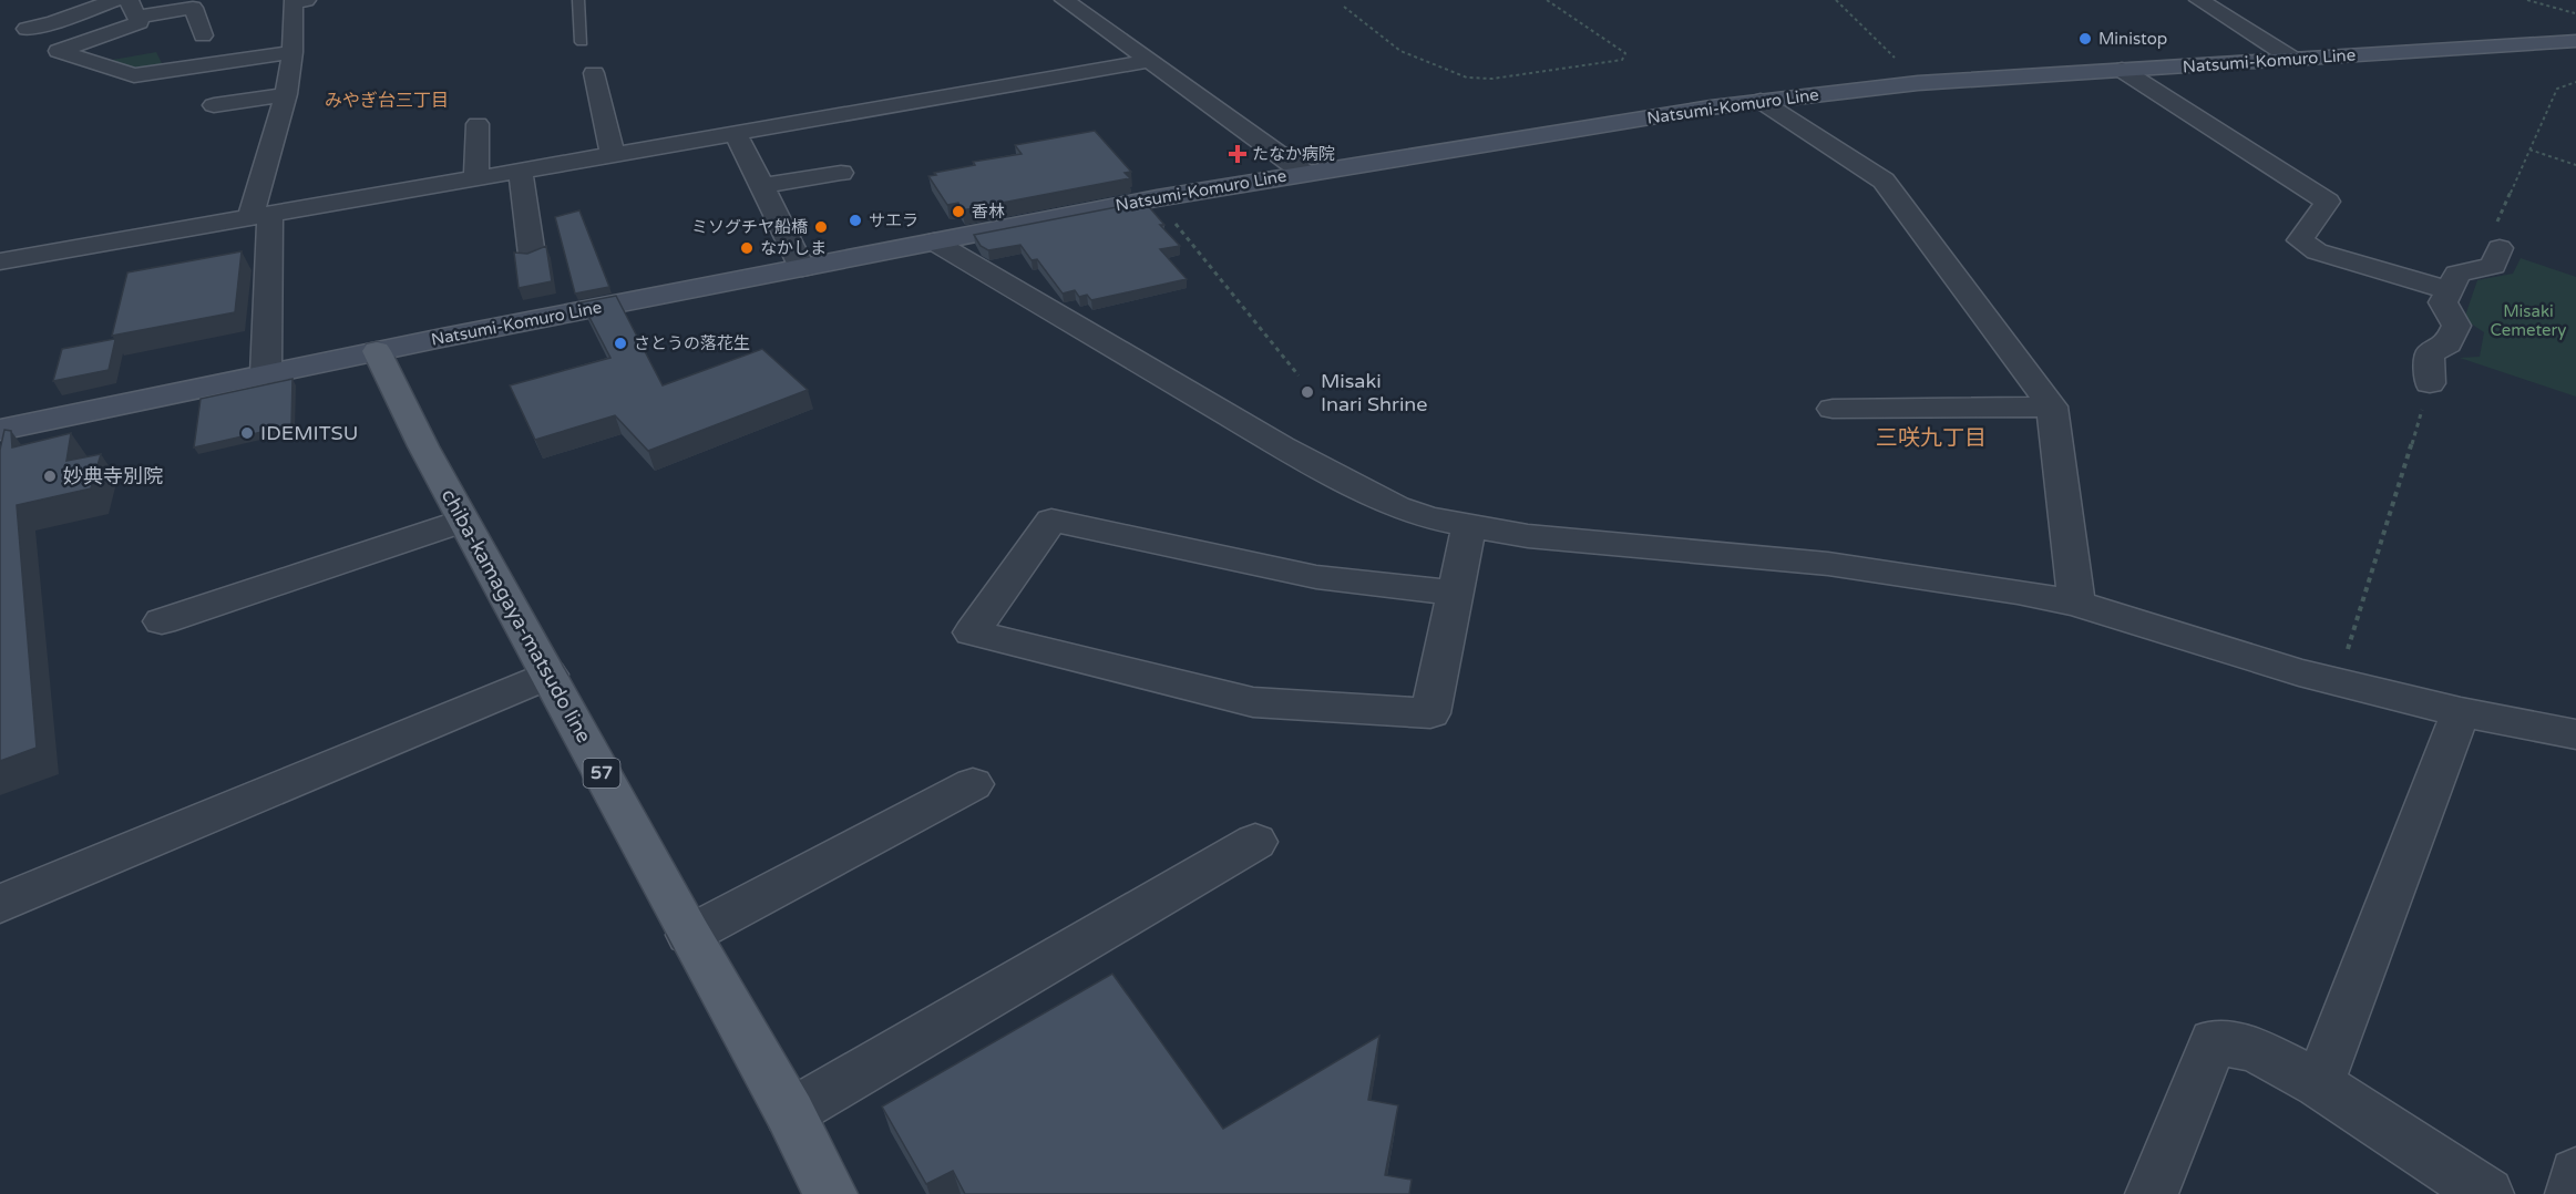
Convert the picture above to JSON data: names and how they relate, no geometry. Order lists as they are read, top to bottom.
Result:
{
  "streets": {
    "main road": ["Natsumi-Komuro Line", "chiba-kamagaya-matsudo line", "57"]
  },
  "crossings": [
    ["Natsumi-Komuro Line", "chiba-kamagaya-matsudo line"]
  ],
  "districts": ["みやぎ台三丁目", "三咲九丁目"],
  "parks": ["Misaki Cemetery"],
  "places": {
    "other": [
      "Ministop",
      "香林",
      "サエラ",
      "ミソグチヤ船橋",
      "なかしま",
      "さとうの落花生",
      "Misaki Inari Shrine",
      "IDEMITSU",
      "妙典寺別院"
    ],
    "health": ["たなか病院"]
  }
}
